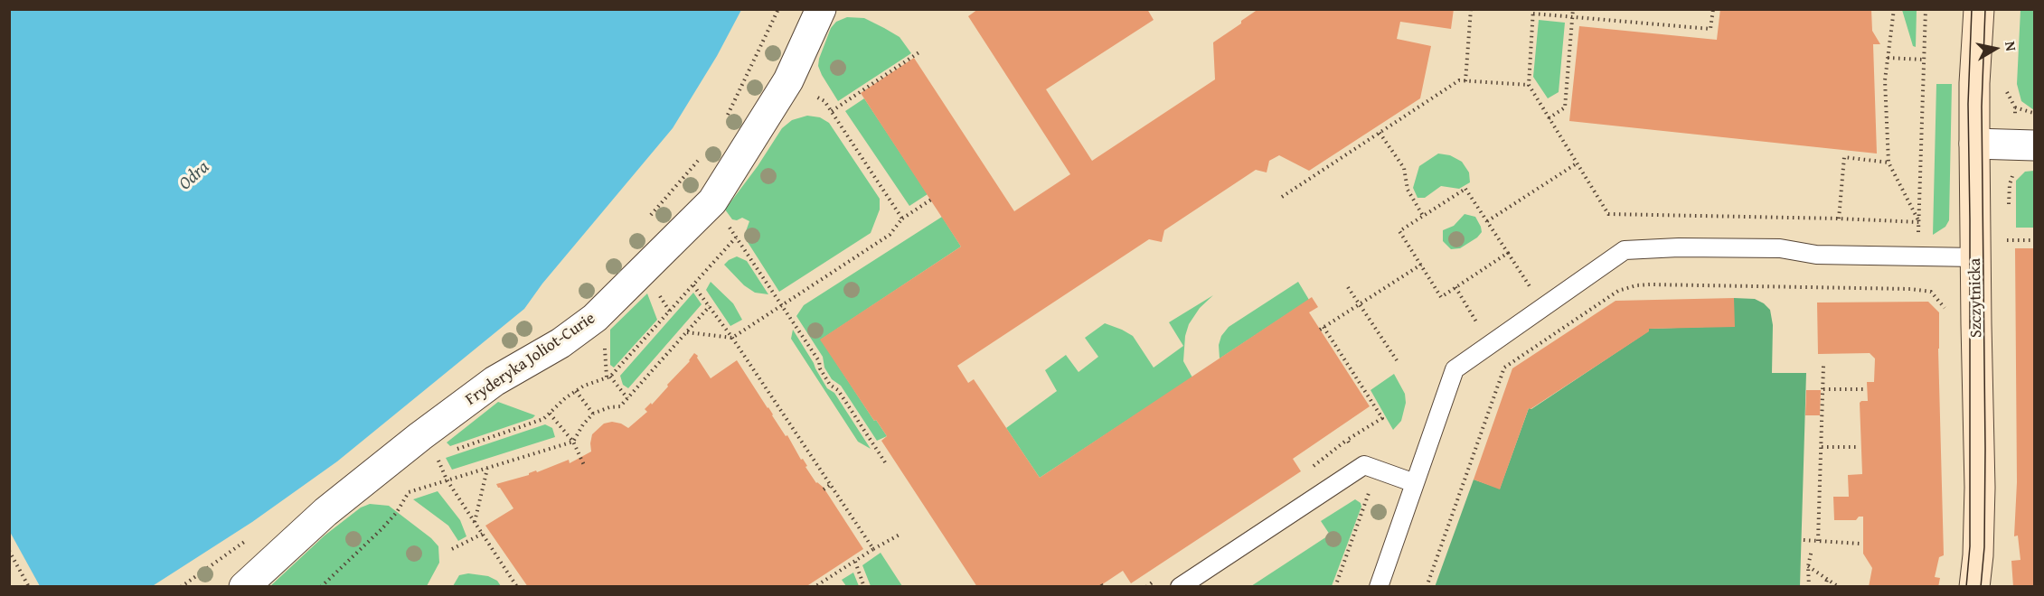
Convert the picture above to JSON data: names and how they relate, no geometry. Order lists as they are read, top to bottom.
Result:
{
  "streets": {
    "street": ["Szczytnicka", "Fryderyka Joliot-Curie"]
  },
  "water": ["Odra"],
  "north": "right"
}
